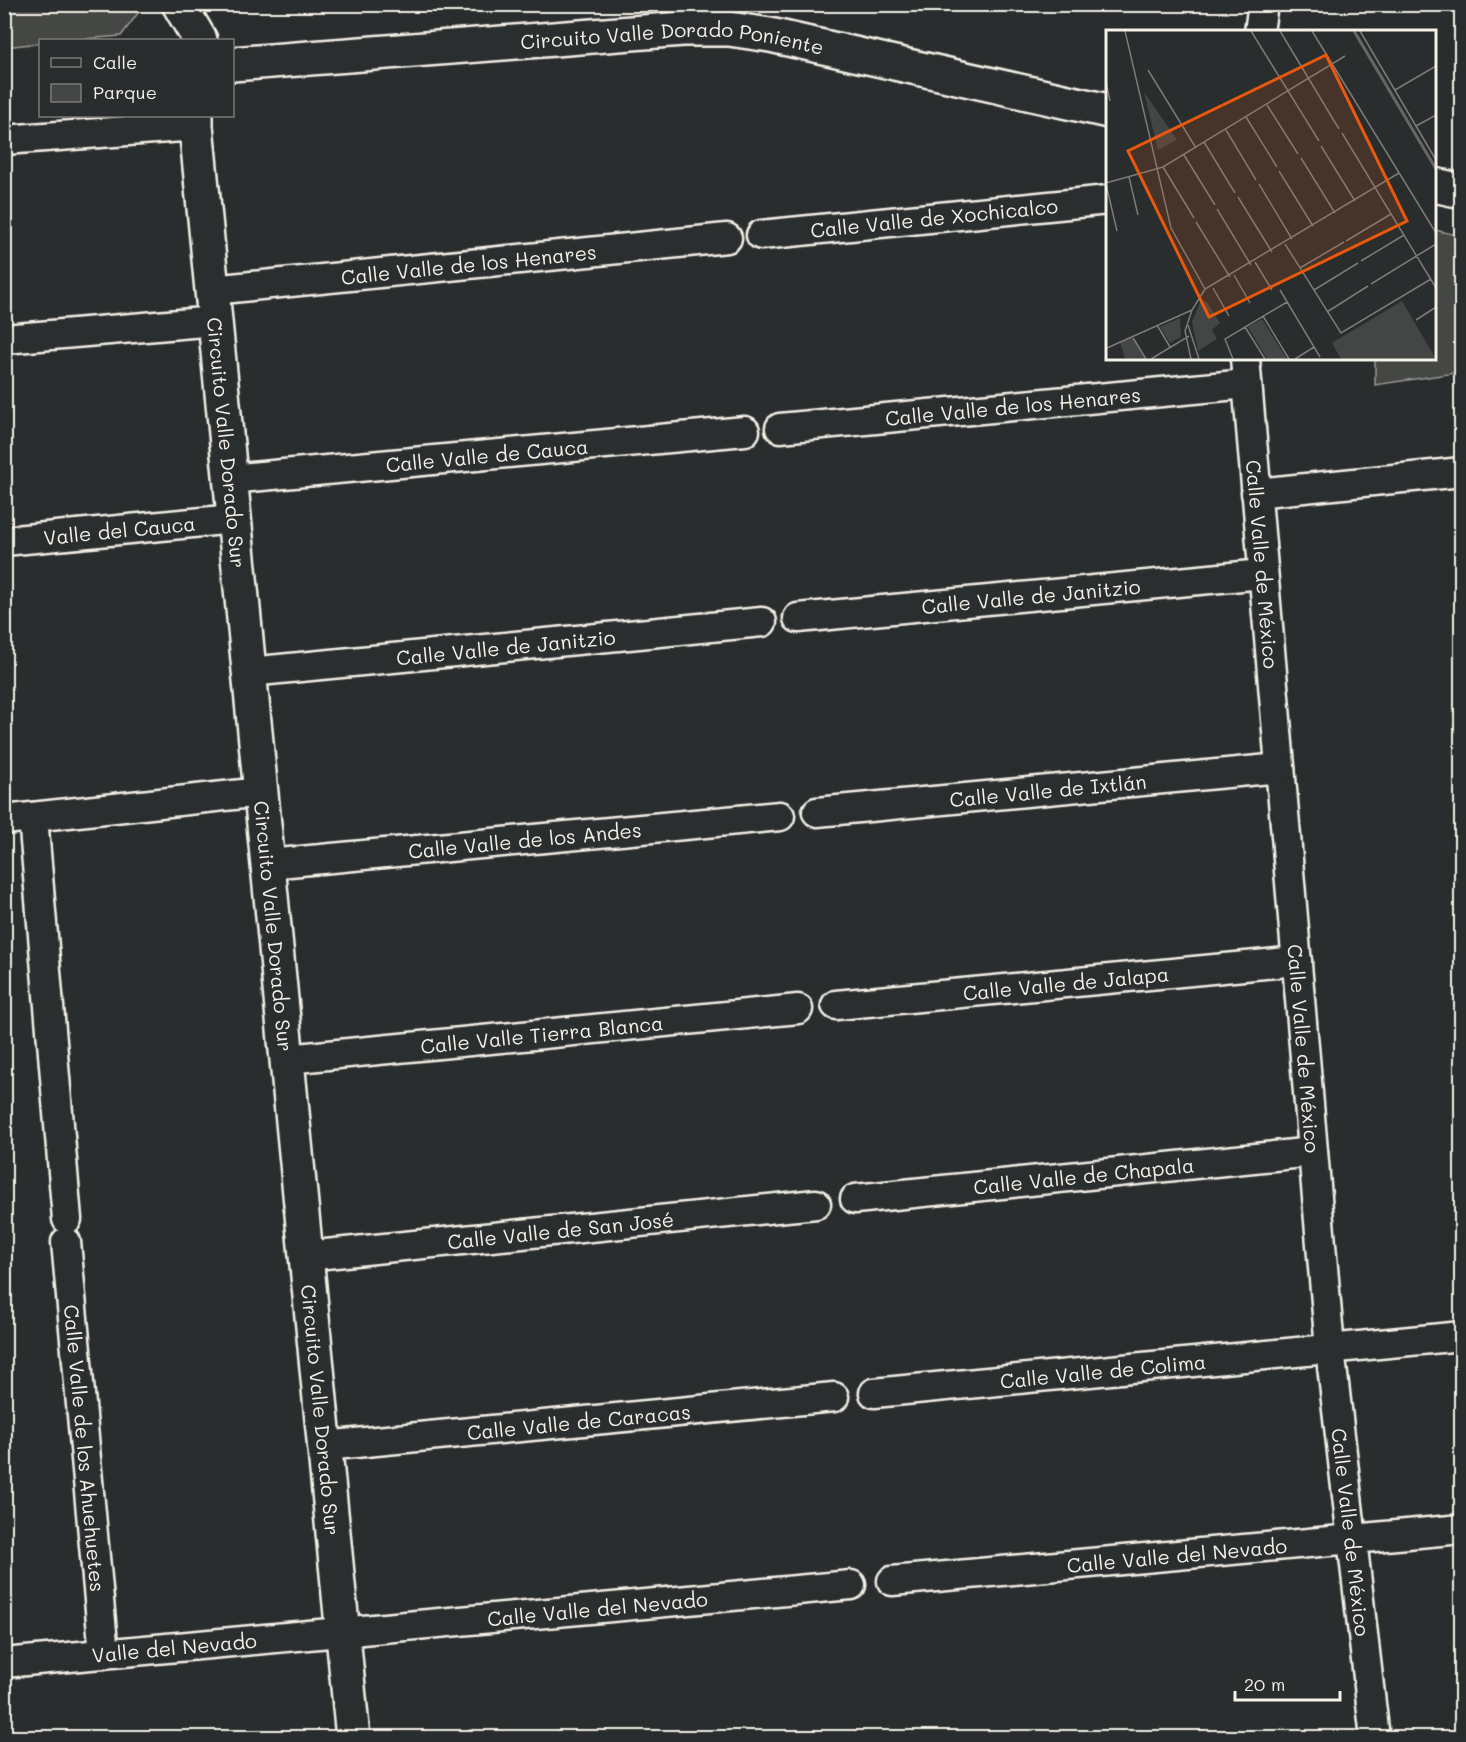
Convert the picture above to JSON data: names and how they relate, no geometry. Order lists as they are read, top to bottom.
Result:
{
  "streets": {
    "street": [
      "Circuito Valle Dorado Poniente",
      "Calle Valle de Xochicalco",
      "Calle Valle de los Henares",
      "Circuito Valle Dorado Sur",
      "Calle Valle de Cauca",
      "Valle del Cauca",
      "Calle Valle de México",
      "Calle Valle de Janitzio",
      "Calle Valle de Ixtlán",
      "Calle Valle de los Andes",
      "Calle Valle de Jalapa",
      "Calle Valle Tierra Blanca",
      "Calle Valle de Chapala",
      "Calle Valle de San José",
      "Calle Valle de Colima",
      "Calle Valle de Caracas",
      "Calle Valle de los Ahuehuetes",
      "Calle Valle del Nevado",
      "Valle del Nevado"
    ]
  },
  "crossings": [
    ["Calle Valle de los Henares", "Circuito Valle Dorado Sur"],
    ["Calle Valle de los Henares", "Calle Valle de México"],
    ["Circuito Valle Dorado Sur", "Calle Valle de Cauca"],
    ["Circuito Valle Dorado Sur", "Valle del Cauca"],
    ["Circuito Valle Dorado Sur", "Calle Valle de Janitzio"],
    ["Circuito Valle Dorado Sur", "Calle Valle de los Andes"],
    ["Circuito Valle Dorado Sur", "Calle Valle Tierra Blanca"],
    ["Circuito Valle Dorado Sur", "Calle Valle de San José"],
    ["Circuito Valle Dorado Sur", "Calle Valle de Caracas"],
    ["Circuito Valle Dorado Sur", "Calle Valle del Nevado"],
    ["Circuito Valle Dorado Sur", "Valle del Nevado"],
    ["Calle Valle de México", "Calle Valle de Janitzio"],
    ["Calle Valle de México", "Calle Valle de Ixtlán"],
    ["Calle Valle de México", "Calle Valle de Jalapa"],
    ["Calle Valle de México", "Calle Valle de Chapala"],
    ["Calle Valle de México", "Calle Valle de Colima"],
    ["Calle Valle de México", "Calle Valle del Nevado"],
    ["Calle Valle de los Ahuehuetes", "Valle del Nevado"],
    ["Calle Valle del Nevado", "Valle del Nevado"]
  ],
  "legend": ["Calle", "Parque"],
  "scale_bar": "20 m"
}
